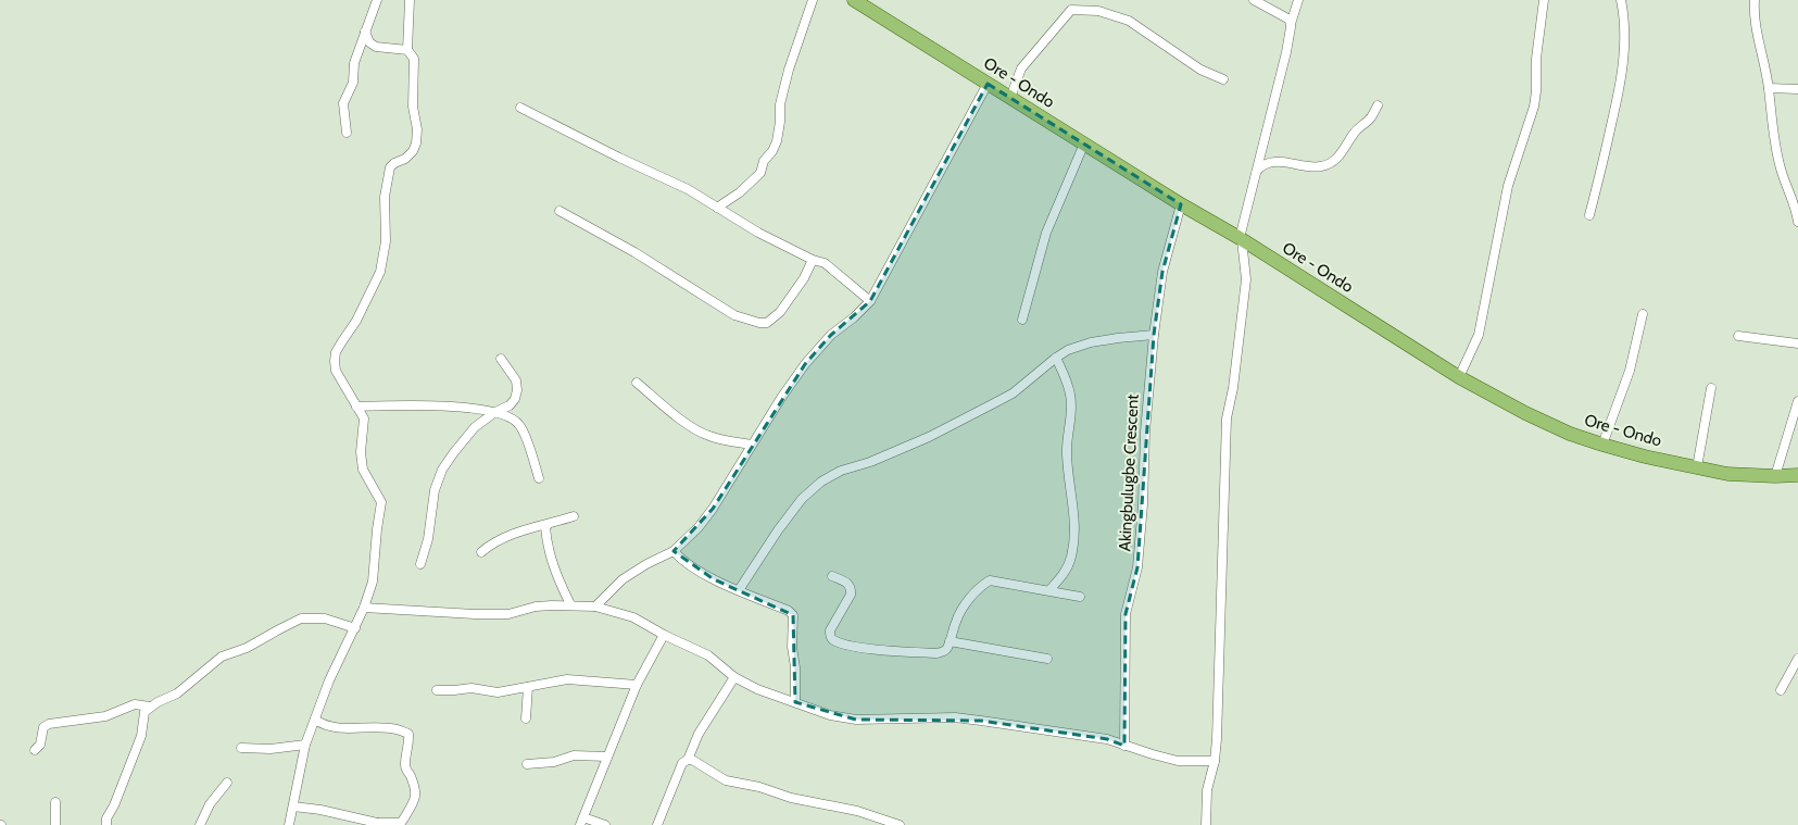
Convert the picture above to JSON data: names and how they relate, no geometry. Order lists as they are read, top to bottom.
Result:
{
  "streets": {
    "main road": ["Ore - Ondo"],
    "street": ["Akingbulugbe Crescent"]
  },
  "crossings": [
    ["Ore - Ondo", "Akingbulugbe Crescent"]
  ]
}
